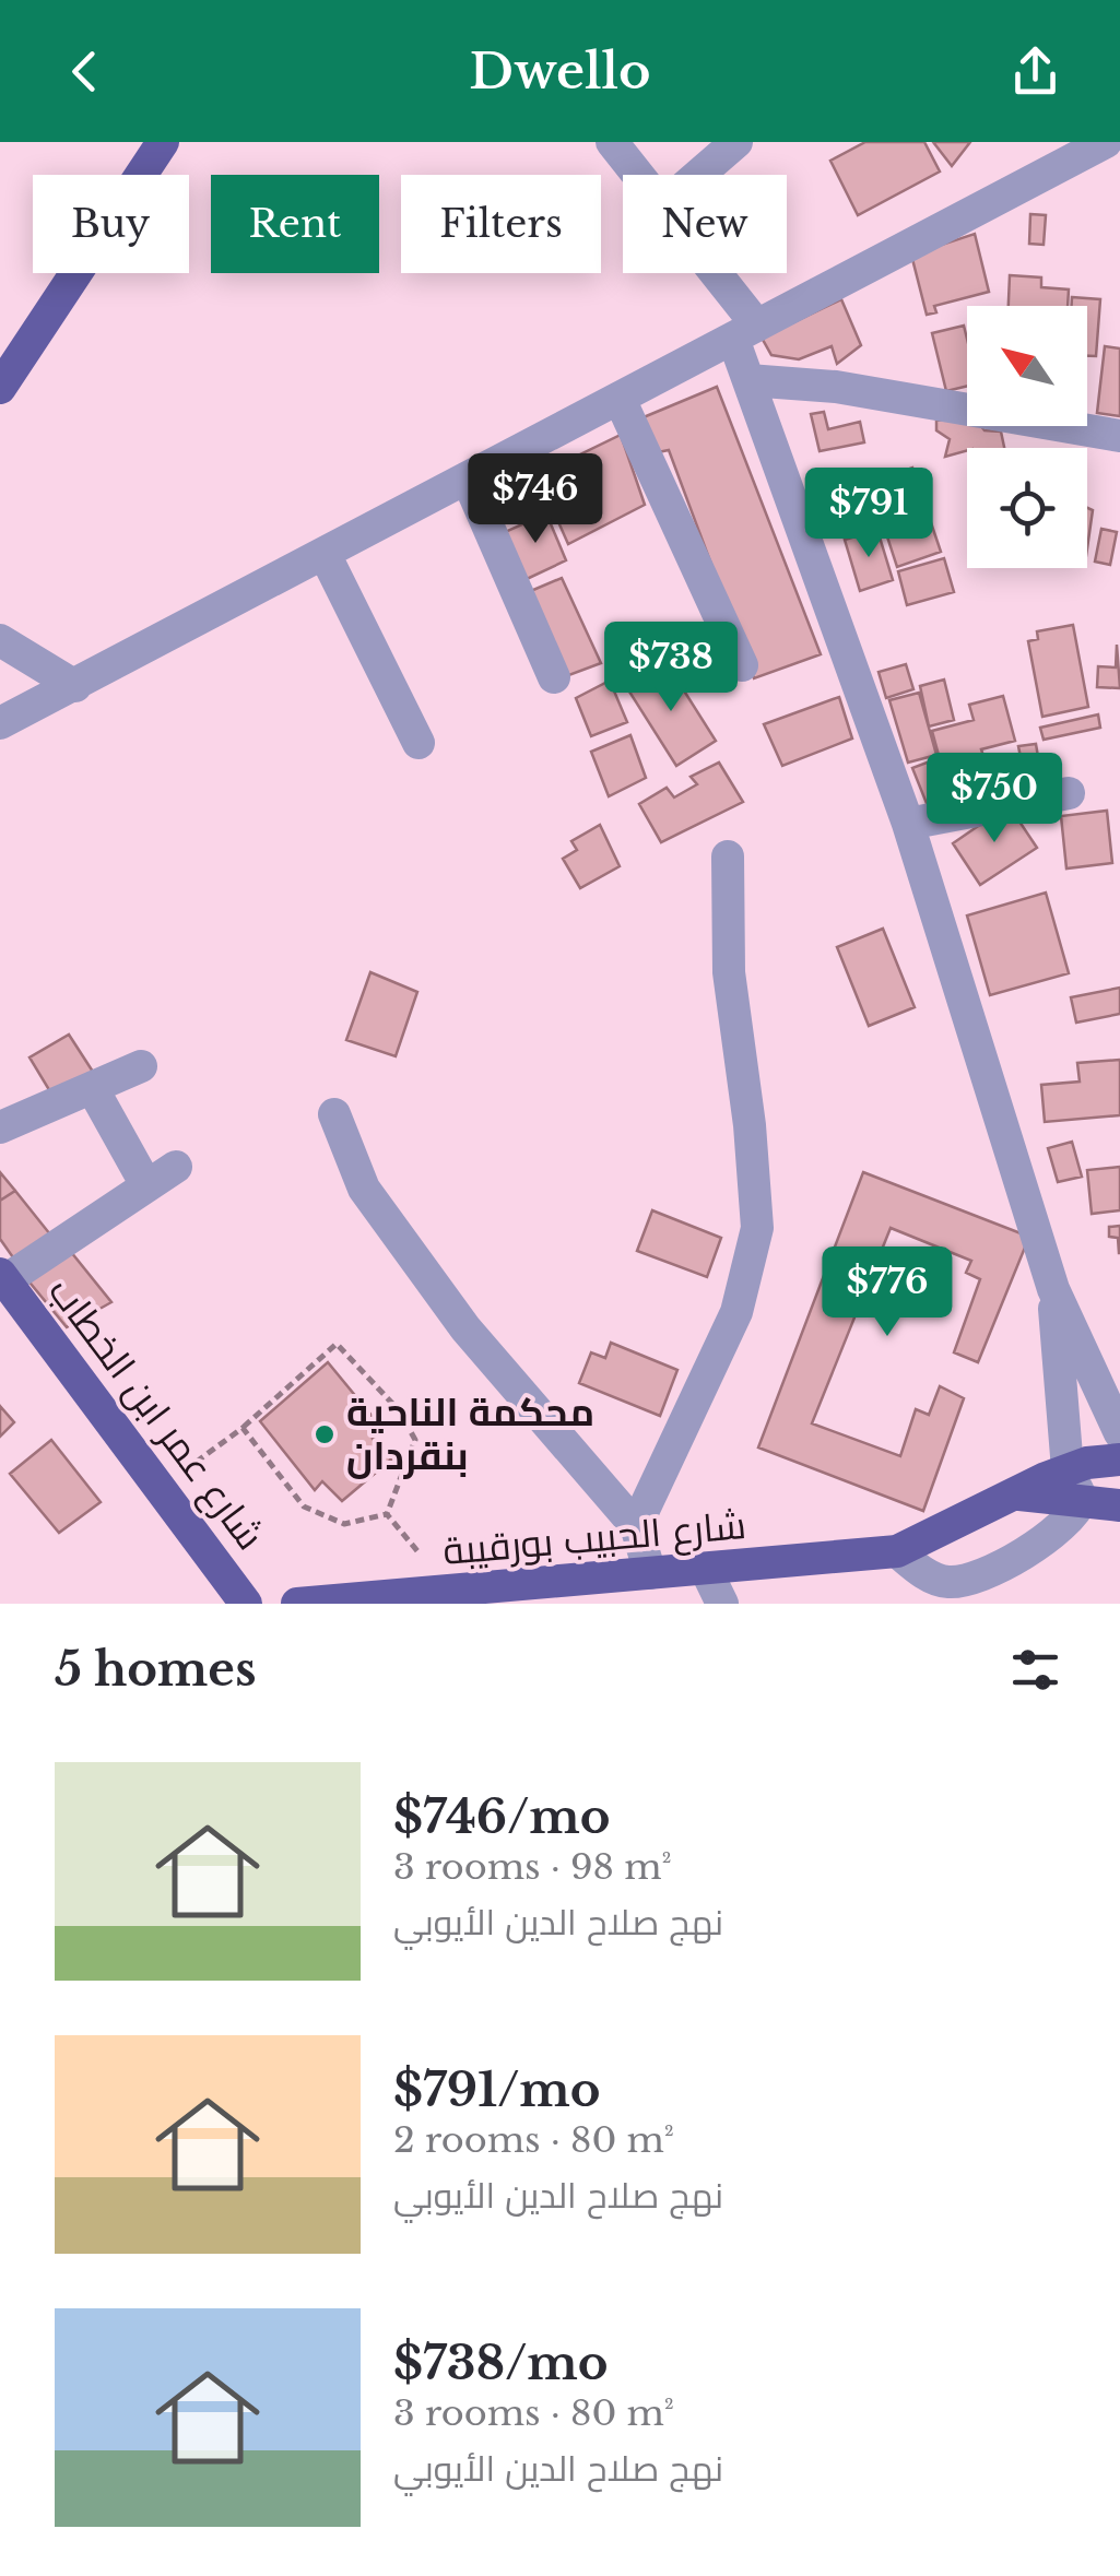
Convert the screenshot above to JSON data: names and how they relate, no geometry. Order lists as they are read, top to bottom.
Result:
{
  "streets": {
    "main road": ["شارع عمر ابن الخطاب", "شارع الحبيب بورقيبة"]
  },
  "places": ["محكمة الناحية بنقردان"],
  "north": "top left",
  "page": {
    "header": "Dwello",
    "chip": [
      "Buy",
      "Rent",
      "Filters",
      "New"
    ],
    "price": [
      "$746",
      "$791",
      "$738",
      "$750",
      "$776"
    ],
    "heading": "5 homes",
    "list": [
      {
        "name": "$746/mo",
        "note": "3 rooms · 98 m² · نهج صلاح الدين الأيوبي"
      },
      {
        "name": "$791/mo",
        "note": "2 rooms · 80 m² · نهج صلاح الدين الأيوبي"
      },
      {
        "name": "$738/mo",
        "note": "3 rooms · 80 m² · نهج صلاح الدين الأيوبي"
      }
    ]
  }
}
